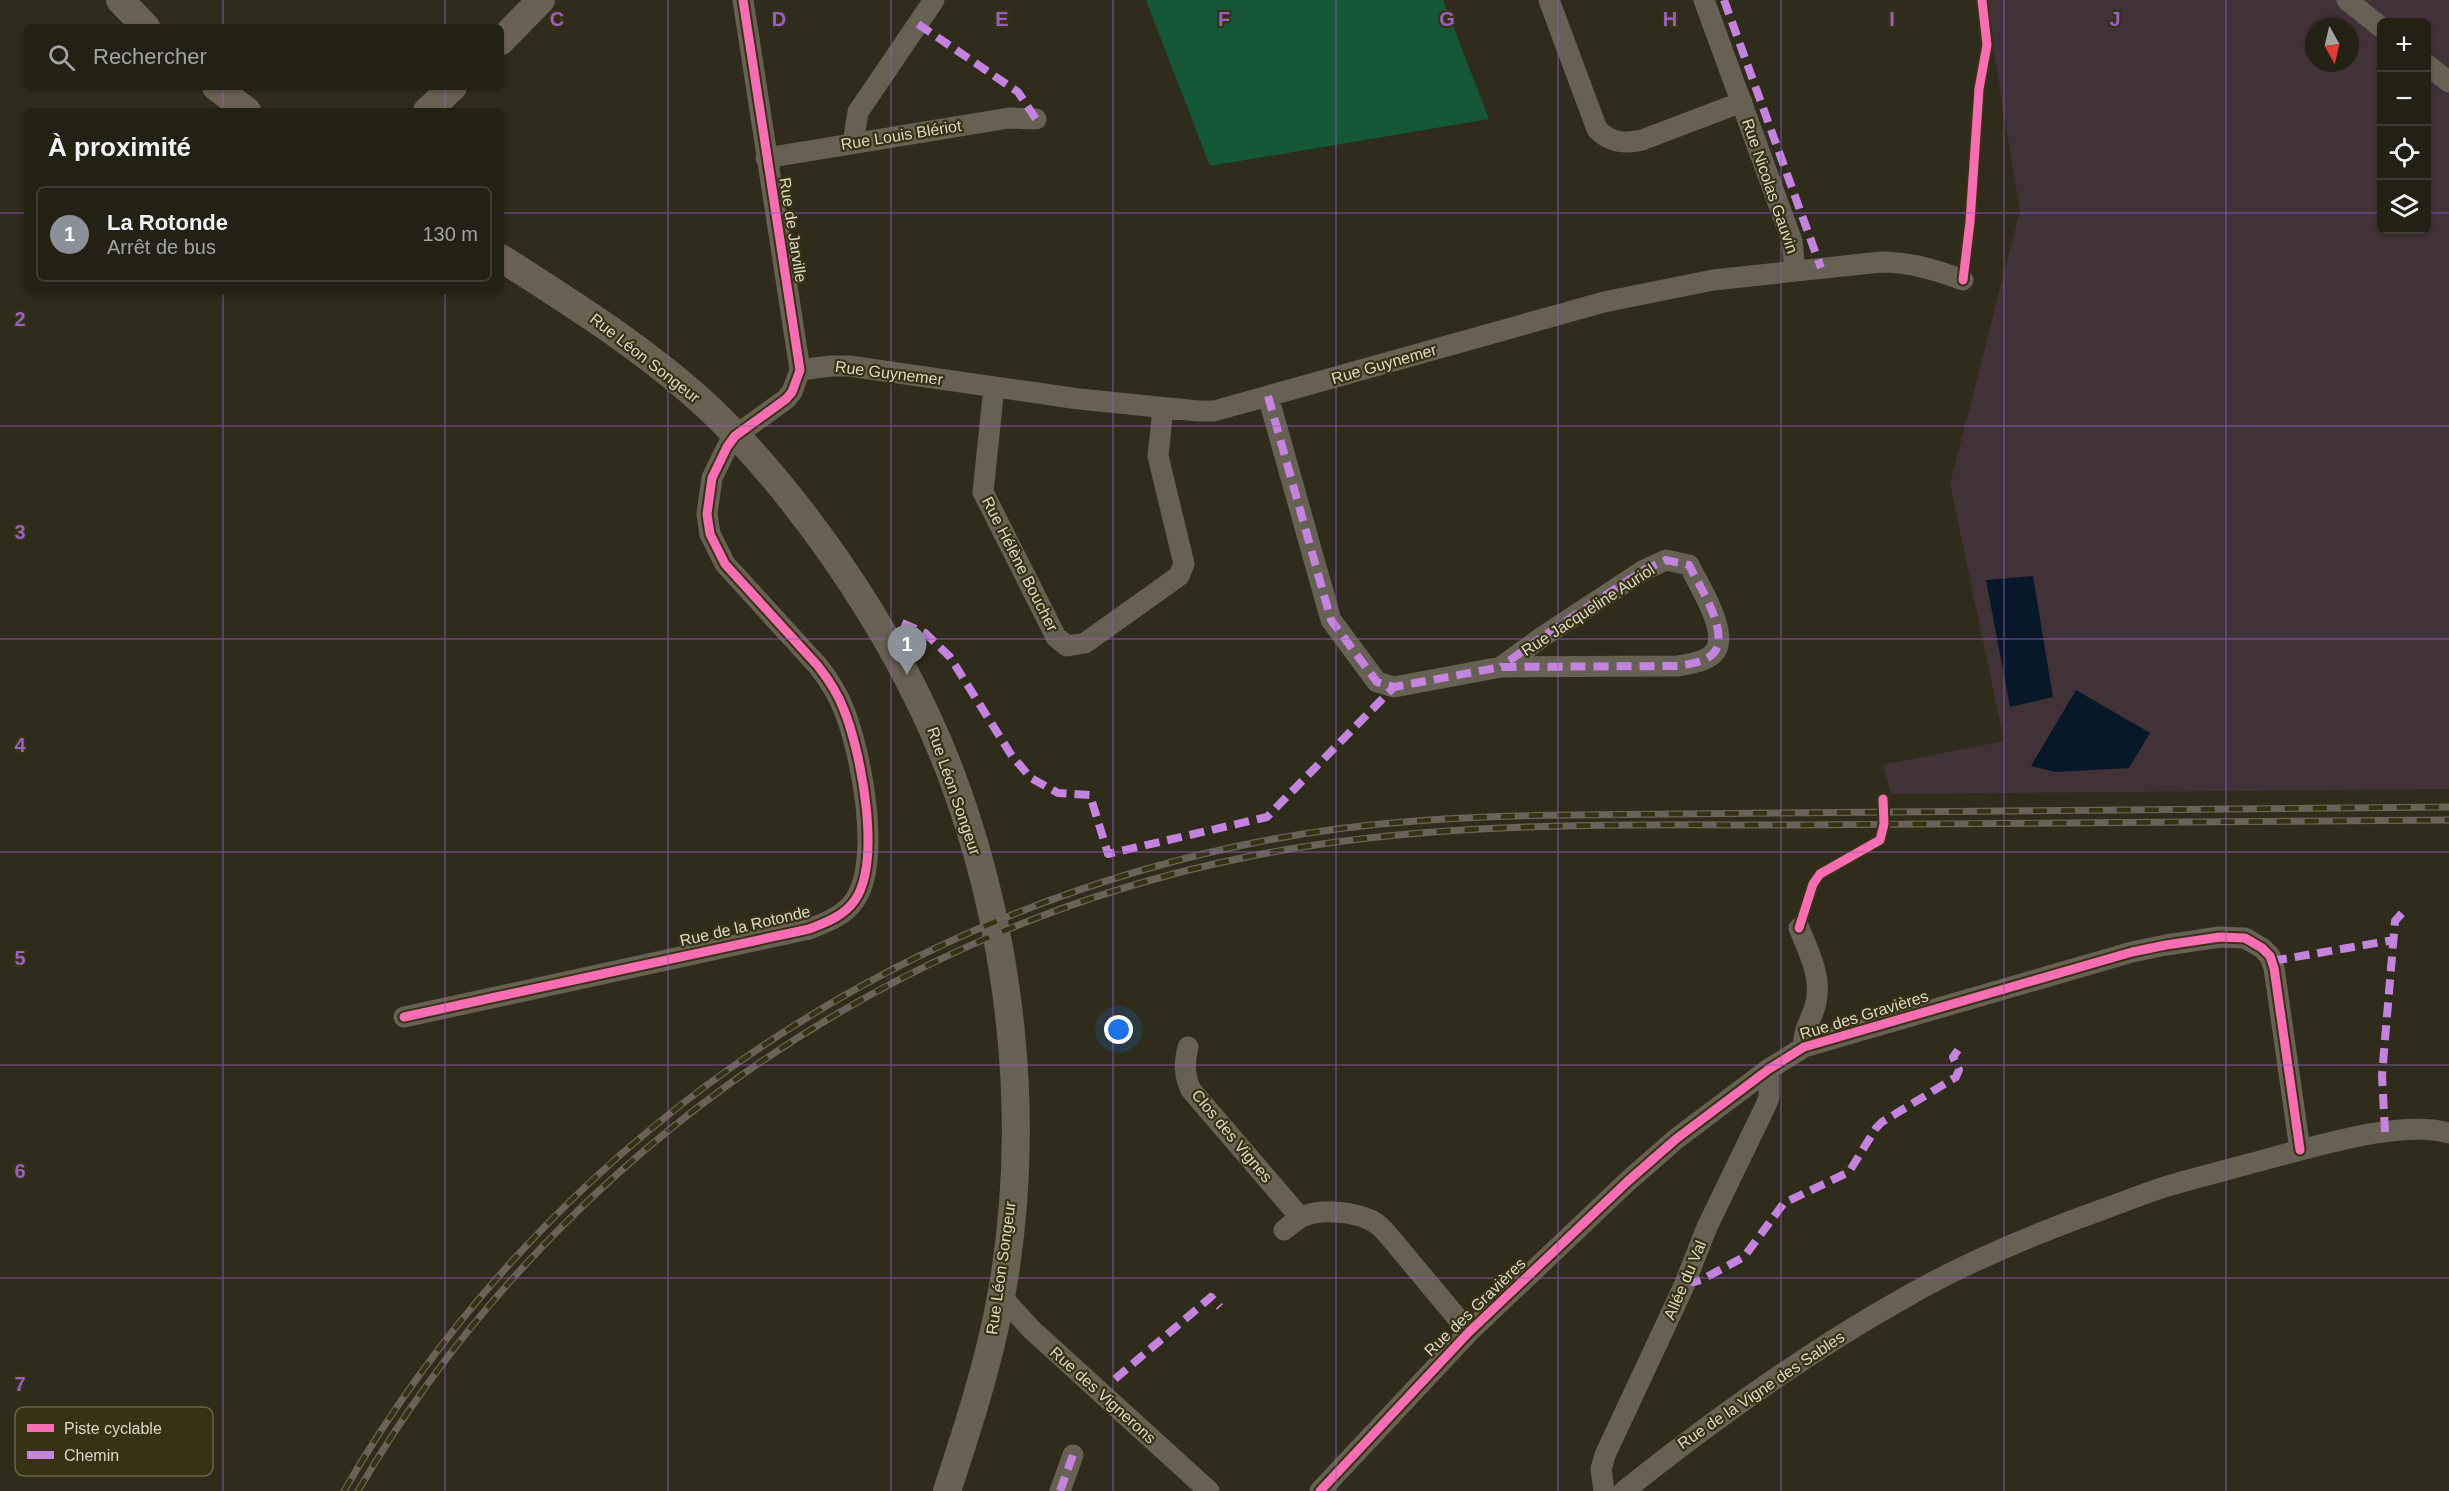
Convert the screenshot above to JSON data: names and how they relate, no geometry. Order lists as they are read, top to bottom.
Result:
{
  "streets": {
    "street": [
      "Rue Louis Blériot",
      "Rue Nicolas Gauvin",
      "Rue de Jarville",
      "Rue Léon Songeur",
      "Rue Guynemer",
      "Rue Hélène Boucher",
      "Rue Jacqueline Auriol",
      "Rue de la Rotonde",
      "Rue des Gravières",
      "Clos des Vignes",
      "Allée du Val",
      "Rue de la Vigne des Sables",
      "Rue des Vignerons"
    ]
  },
  "crossings": [
    ["Rue Louis Blériot", "Rue de Jarville"],
    ["Rue Nicolas Gauvin", "Rue Guynemer"],
    ["Rue de Jarville", "Rue Guynemer"],
    ["Rue Léon Songeur", "Rue de la Rotonde"],
    ["Rue Léon Songeur", "Rue des Vignerons"],
    ["Rue Guynemer", "Rue Hélène Boucher"],
    ["Rue Guynemer", "Rue Jacqueline Auriol"],
    ["Rue des Gravières", "Clos des Vignes"],
    ["Rue des Gravières", "Allée du Val"],
    ["Rue des Gravières", "Rue de la Vigne des Sables"]
  ],
  "legend": ["Piste cyclable", "Chemin"],
  "north": "bottom",
  "page": {
    "map_buttons": ["+", "−"],
    "search": "Rechercher",
    "heading": "À proximité",
    "list": [
      {
        "mark": "1",
        "name": "La Rotonde",
        "note": "Arrêt de bus",
        "value": "130 m"
      }
    ],
    "pins": "1"
  },
  "grid": {
    "columns": [
      "C",
      "D",
      "E",
      "F",
      "G",
      "H",
      "I",
      "J"
    ],
    "rows": [
      "2",
      "3",
      "4",
      "5",
      "6",
      "7"
    ]
  }
}
